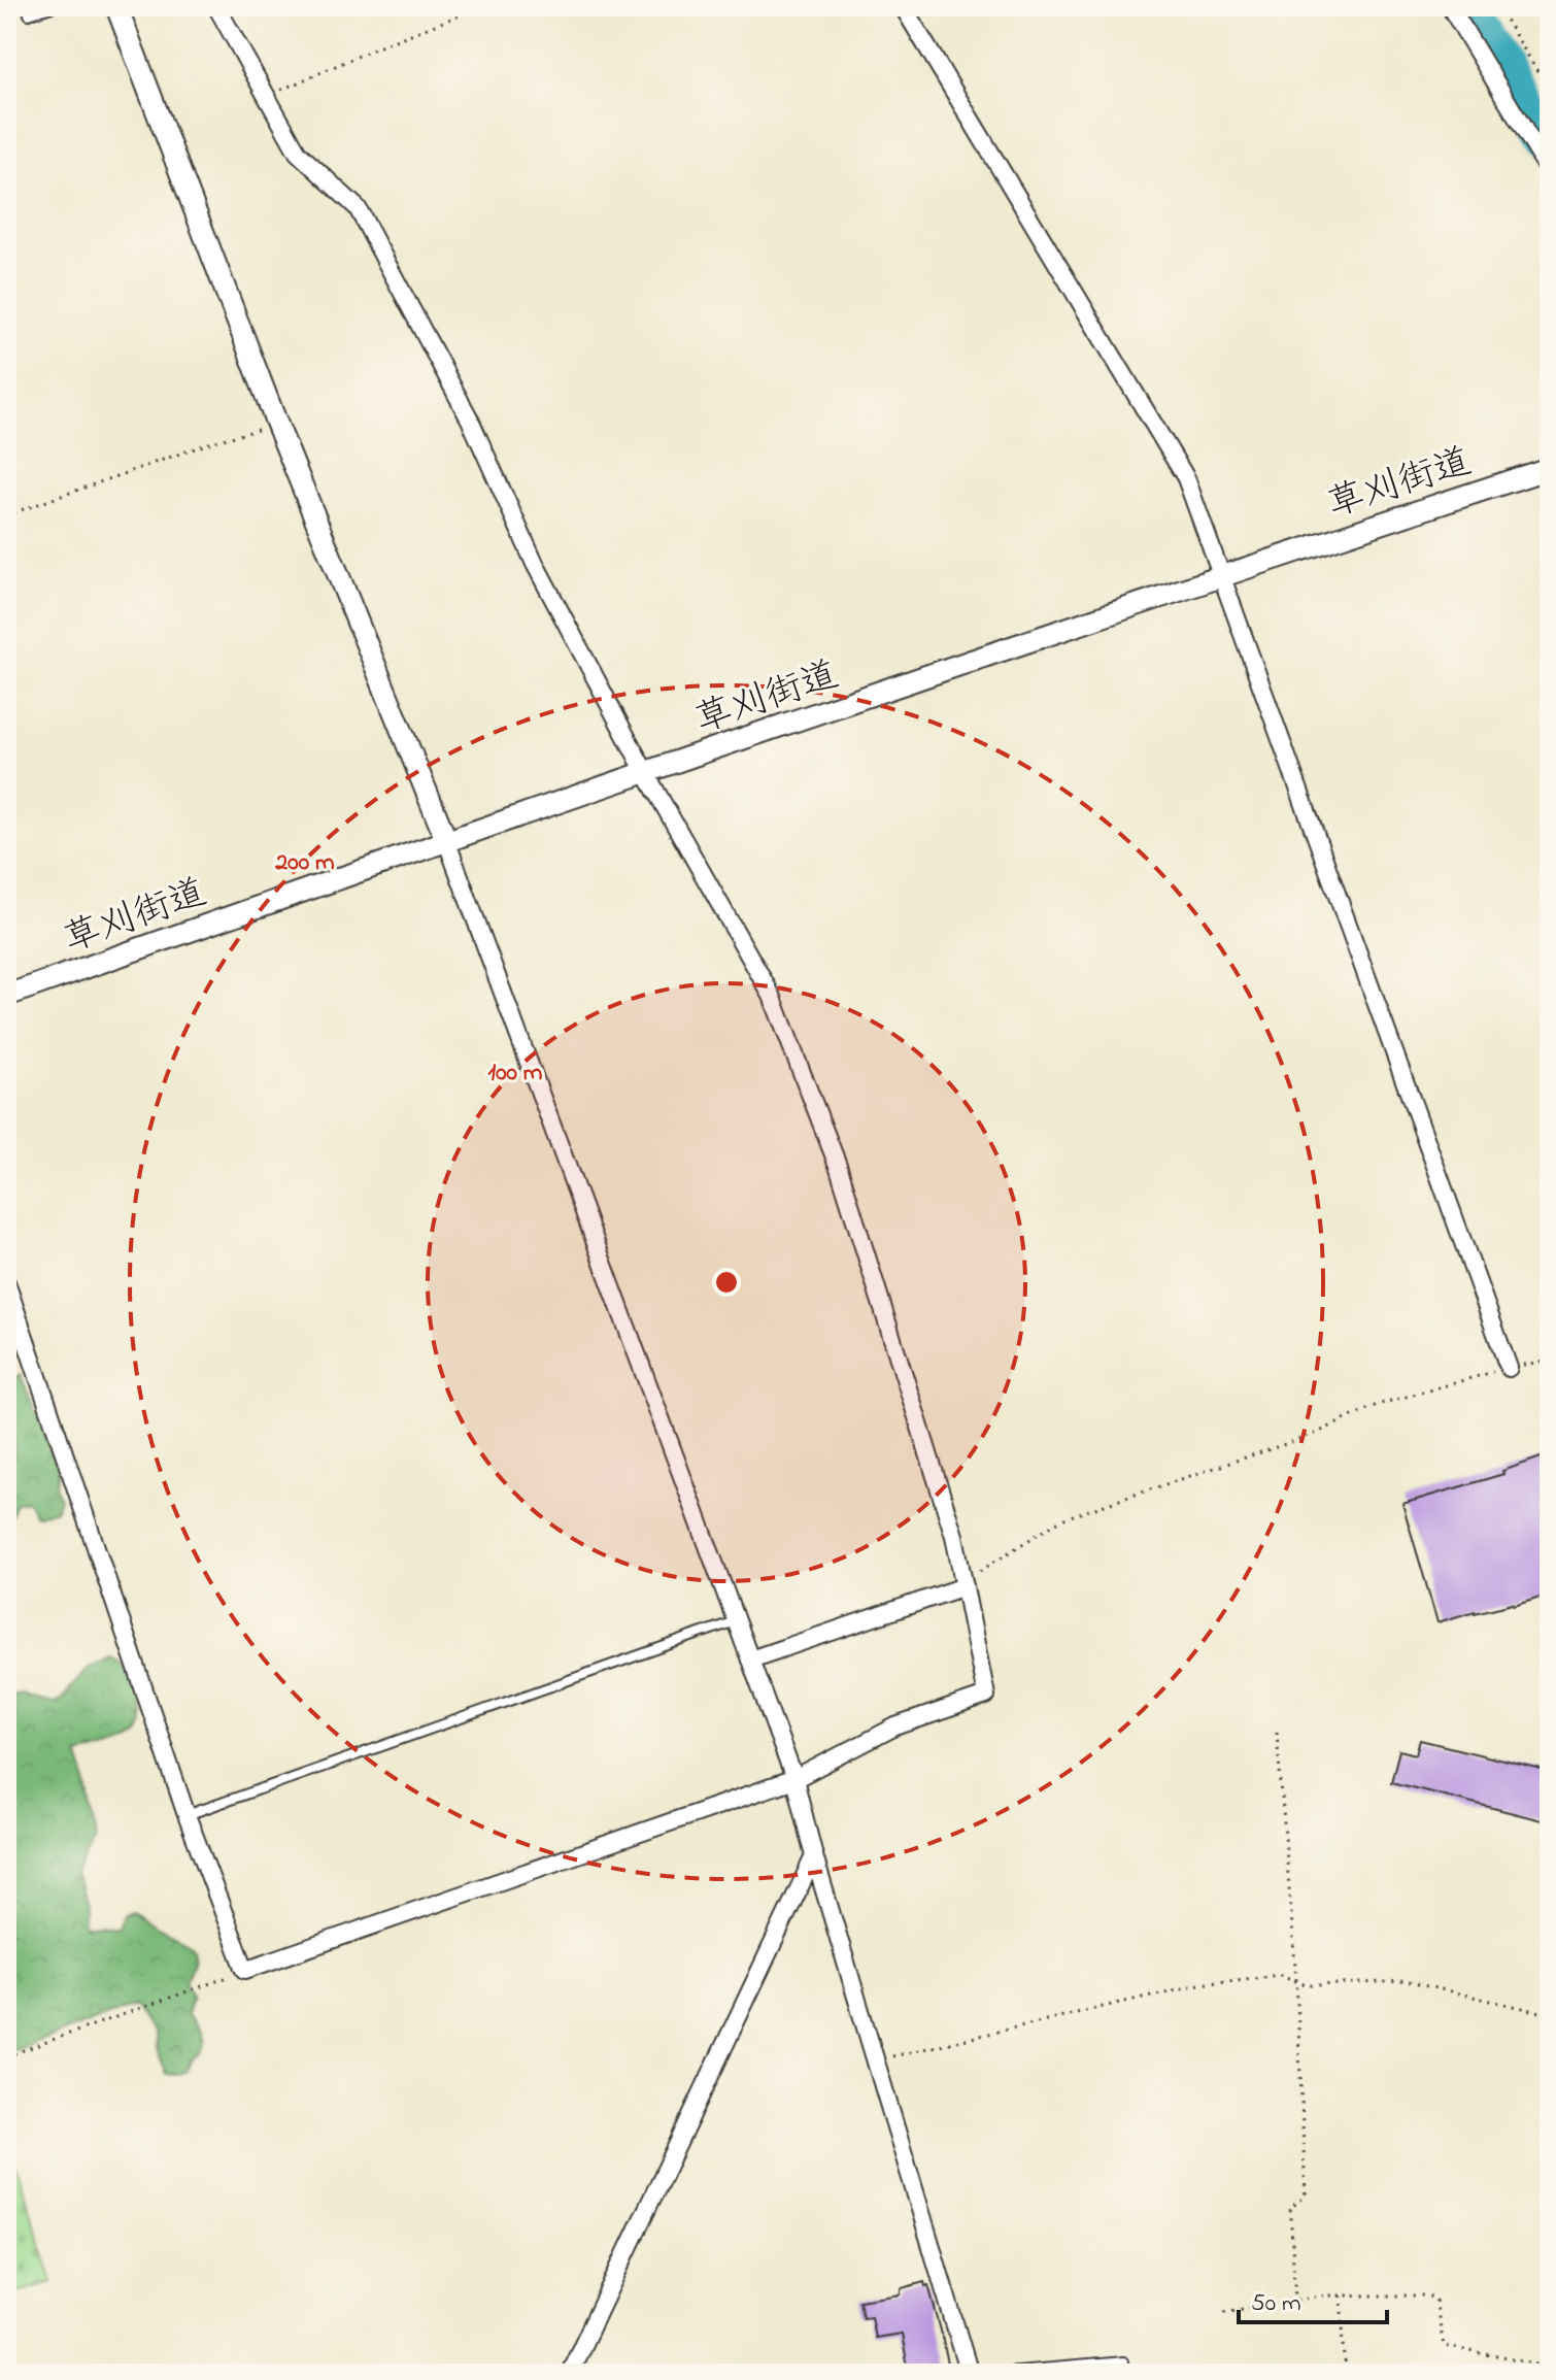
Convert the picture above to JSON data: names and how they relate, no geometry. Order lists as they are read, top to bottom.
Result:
{
  "streets": {
    "street": ["草刈街道"]
  },
  "scale_bar": "50 m",
  "rings": ["200 m", "100 m"]
}
